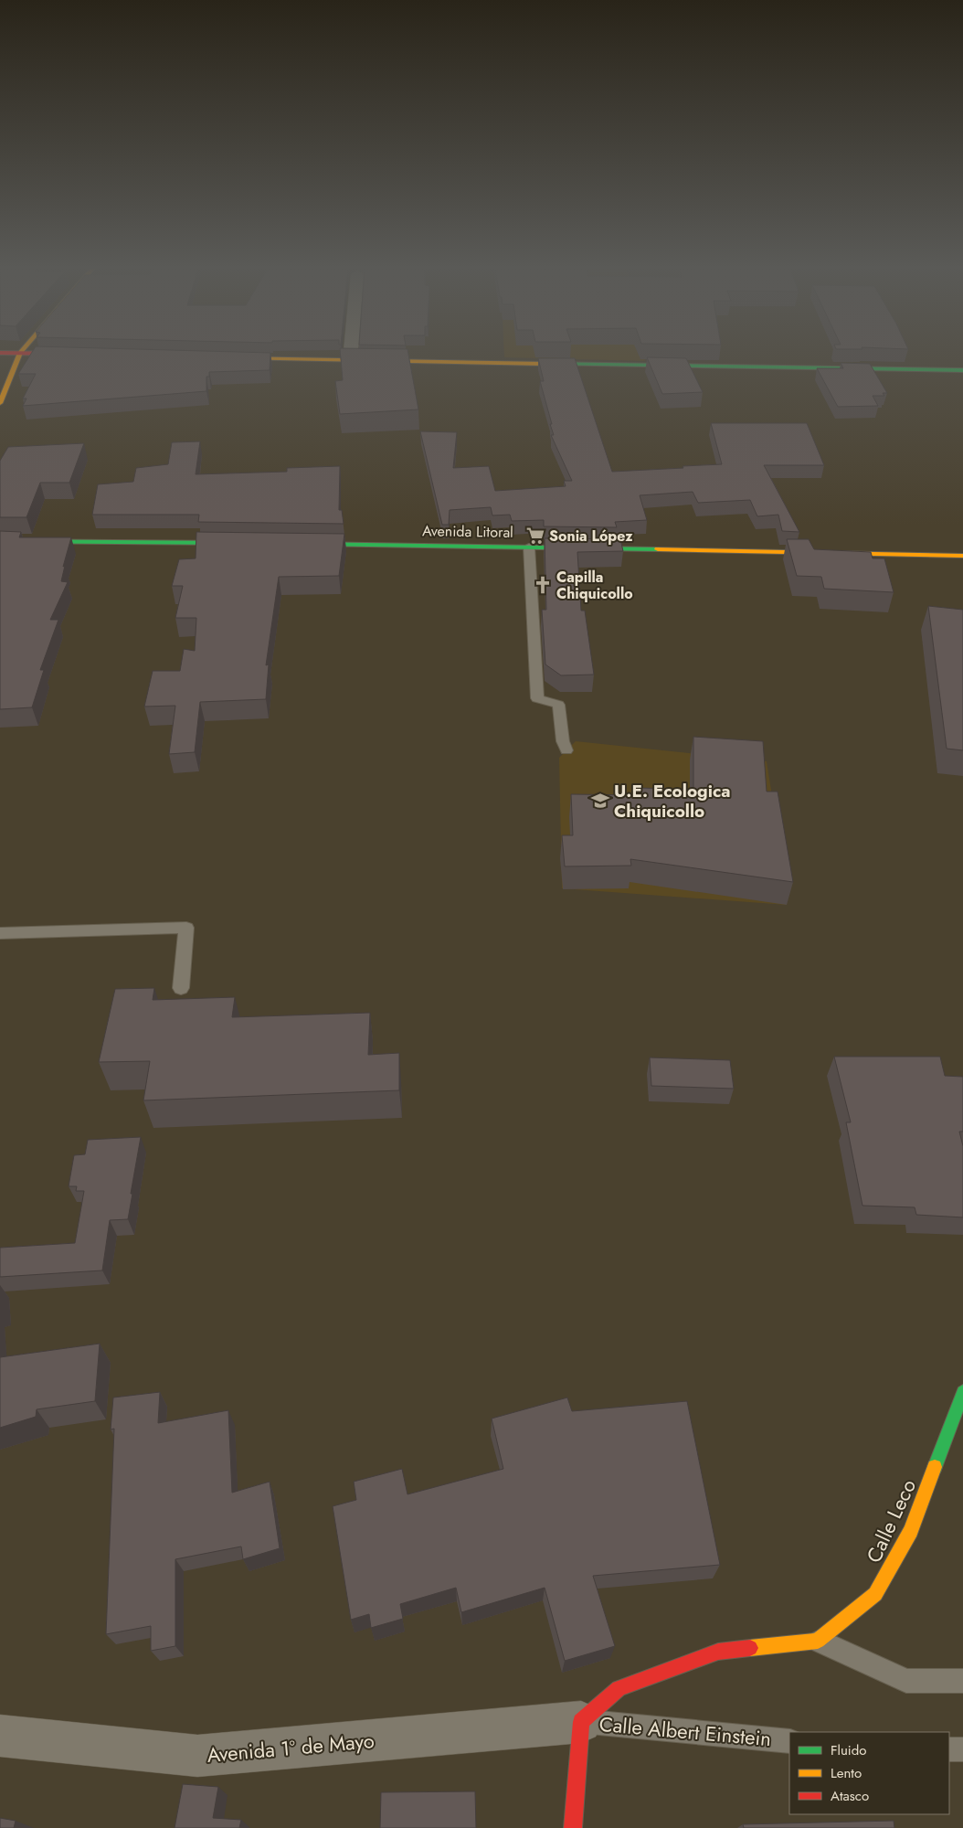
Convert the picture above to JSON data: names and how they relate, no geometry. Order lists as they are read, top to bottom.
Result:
{
  "streets": {
    "street": ["Avenida Litoral", "Calle Leco", "Avenida 1º de Mayo"],
    "lane": ["Calle Albert Einstein"]
  },
  "crossings": [
    ["Calle Albert Einstein", "Avenida 1º de Mayo"]
  ],
  "places": {
    "supermarket": ["Sonia López"],
    "church": ["Capilla Chiquicollo"],
    "school or university": ["U.E. Ecologica Chiquicollo"]
  },
  "legend": ["Fluido", "Lento", "Atasco"]
}
